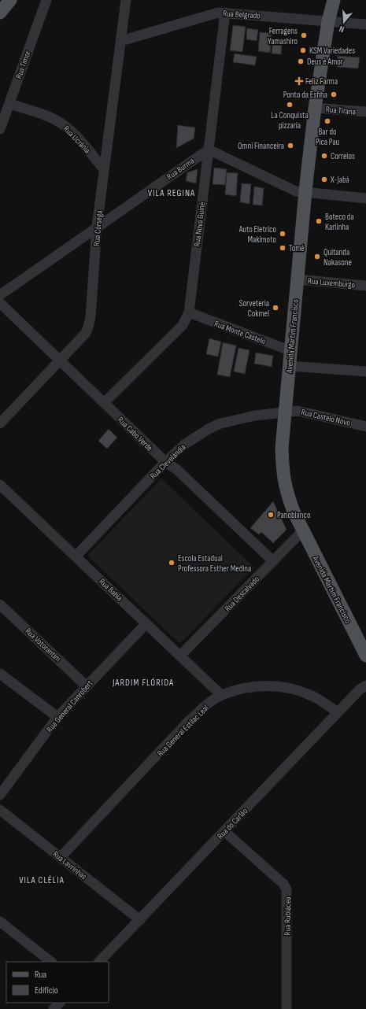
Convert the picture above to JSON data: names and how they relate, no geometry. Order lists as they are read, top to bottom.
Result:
{
  "streets": {
    "main road": ["Avenida Martim Francisco"],
    "street": [
      "Rua Belgrado",
      "Rua Timor",
      "Rua Tirana",
      "Rua Ucrânia",
      "Rua Burma",
      "Rua Nova Guiné",
      "Rua Córsega",
      "Rua Luxemburgo",
      "Rua Monte Castelo",
      "Rua Castelo Novo",
      "Rua Cabo Verde",
      "Rua Clevelândia",
      "Rua Bahia",
      "Rua Descalvado",
      "Rua Votorantim",
      "Rua General Canrobert",
      "Rua General Estilac Leal",
      "Rua do Carlão",
      "Rua Lavrinhas",
      "Rua Rubiácea"
    ]
  },
  "crossings": [
    ["Rua Belgrado", "Rua Nova Guiné"],
    ["Rua Belgrado", "Rua Córsega"],
    ["Rua Belgrado", "Avenida Martim Francisco"],
    ["Rua Timor", "Rua Ucrânia"],
    ["Rua Tirana", "Avenida Martim Francisco"],
    ["Rua Ucrânia", "Rua Córsega"],
    ["Rua Burma", "Rua Nova Guiné"],
    ["Rua Burma", "Rua Córsega"],
    ["Rua Nova Guiné", "Rua Monte Castelo"],
    ["Rua Nova Guiné", "Rua Cabo Verde"],
    ["Rua Córsega", "Rua Cabo Verde"],
    ["Rua Luxemburgo", "Avenida Martim Francisco"],
    ["Rua Monte Castelo", "Avenida Martim Francisco"],
    ["Avenida Martim Francisco", "Rua Castelo Novo"],
    ["Avenida Martim Francisco", "Rua Clevelândia"],
    ["Avenida Martim Francisco", "Rua Descalvado"],
    ["Rua Castelo Novo", "Rua Clevelândia"],
    ["Rua Cabo Verde", "Rua Clevelândia"],
    ["Rua Cabo Verde", "Rua Descalvado"],
    ["Rua Clevelândia", "Rua Bahia"],
    ["Rua Bahia", "Rua Descalvado"],
    ["Rua Bahia", "Rua General Canrobert"],
    ["Rua Bahia", "Rua General Estilac Leal"],
    ["Rua Votorantim", "Rua General Canrobert"],
    ["Rua General Estilac Leal", "Rua do Carlão"],
    ["Rua General Estilac Leal", "Rua Lavrinhas"],
    ["Rua do Carlão", "Rua Lavrinhas"],
    ["Rua do Carlão", "Rua Rubiácea"]
  ],
  "districts": ["VILA REGINA", "JARDIM FLÓRIDA", "VILA CLÉLIA"],
  "places": {
    "other": [
      "Ferragens Yamashiro",
      "KSM Variedades",
      "Deus é Amor",
      "Ponto da Esfiha",
      "La Conquista pizzaria",
      "Bar do Pica Pau",
      "Omni Financeira",
      "Correios",
      "X-Jabá",
      "Boteco da Karlinha",
      "Auto Eletrico Makimoto",
      "Tomé",
      "Quitanda Nakasone",
      "Sorveteria Cokmel",
      "Panobianco",
      "Escola Estadual Professora Esther Medina"
    ],
    "health": ["Feliz Farma"]
  },
  "legend": ["Rua", "Edifício"],
  "north": "bottom"
}
